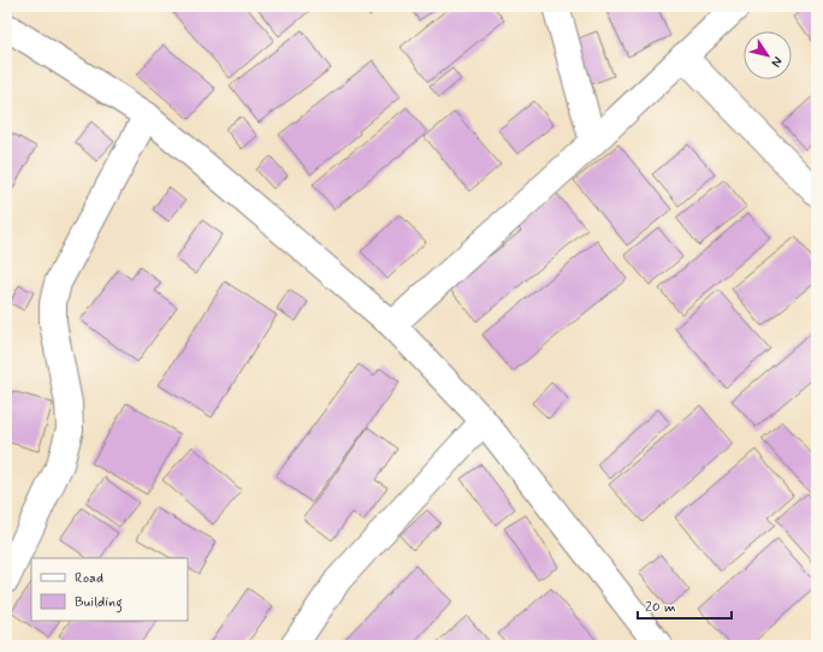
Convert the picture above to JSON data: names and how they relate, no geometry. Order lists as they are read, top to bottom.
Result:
{
  "legend": ["Road", "Building"],
  "scale_bar": "20 m",
  "north": "bottom right"
}
